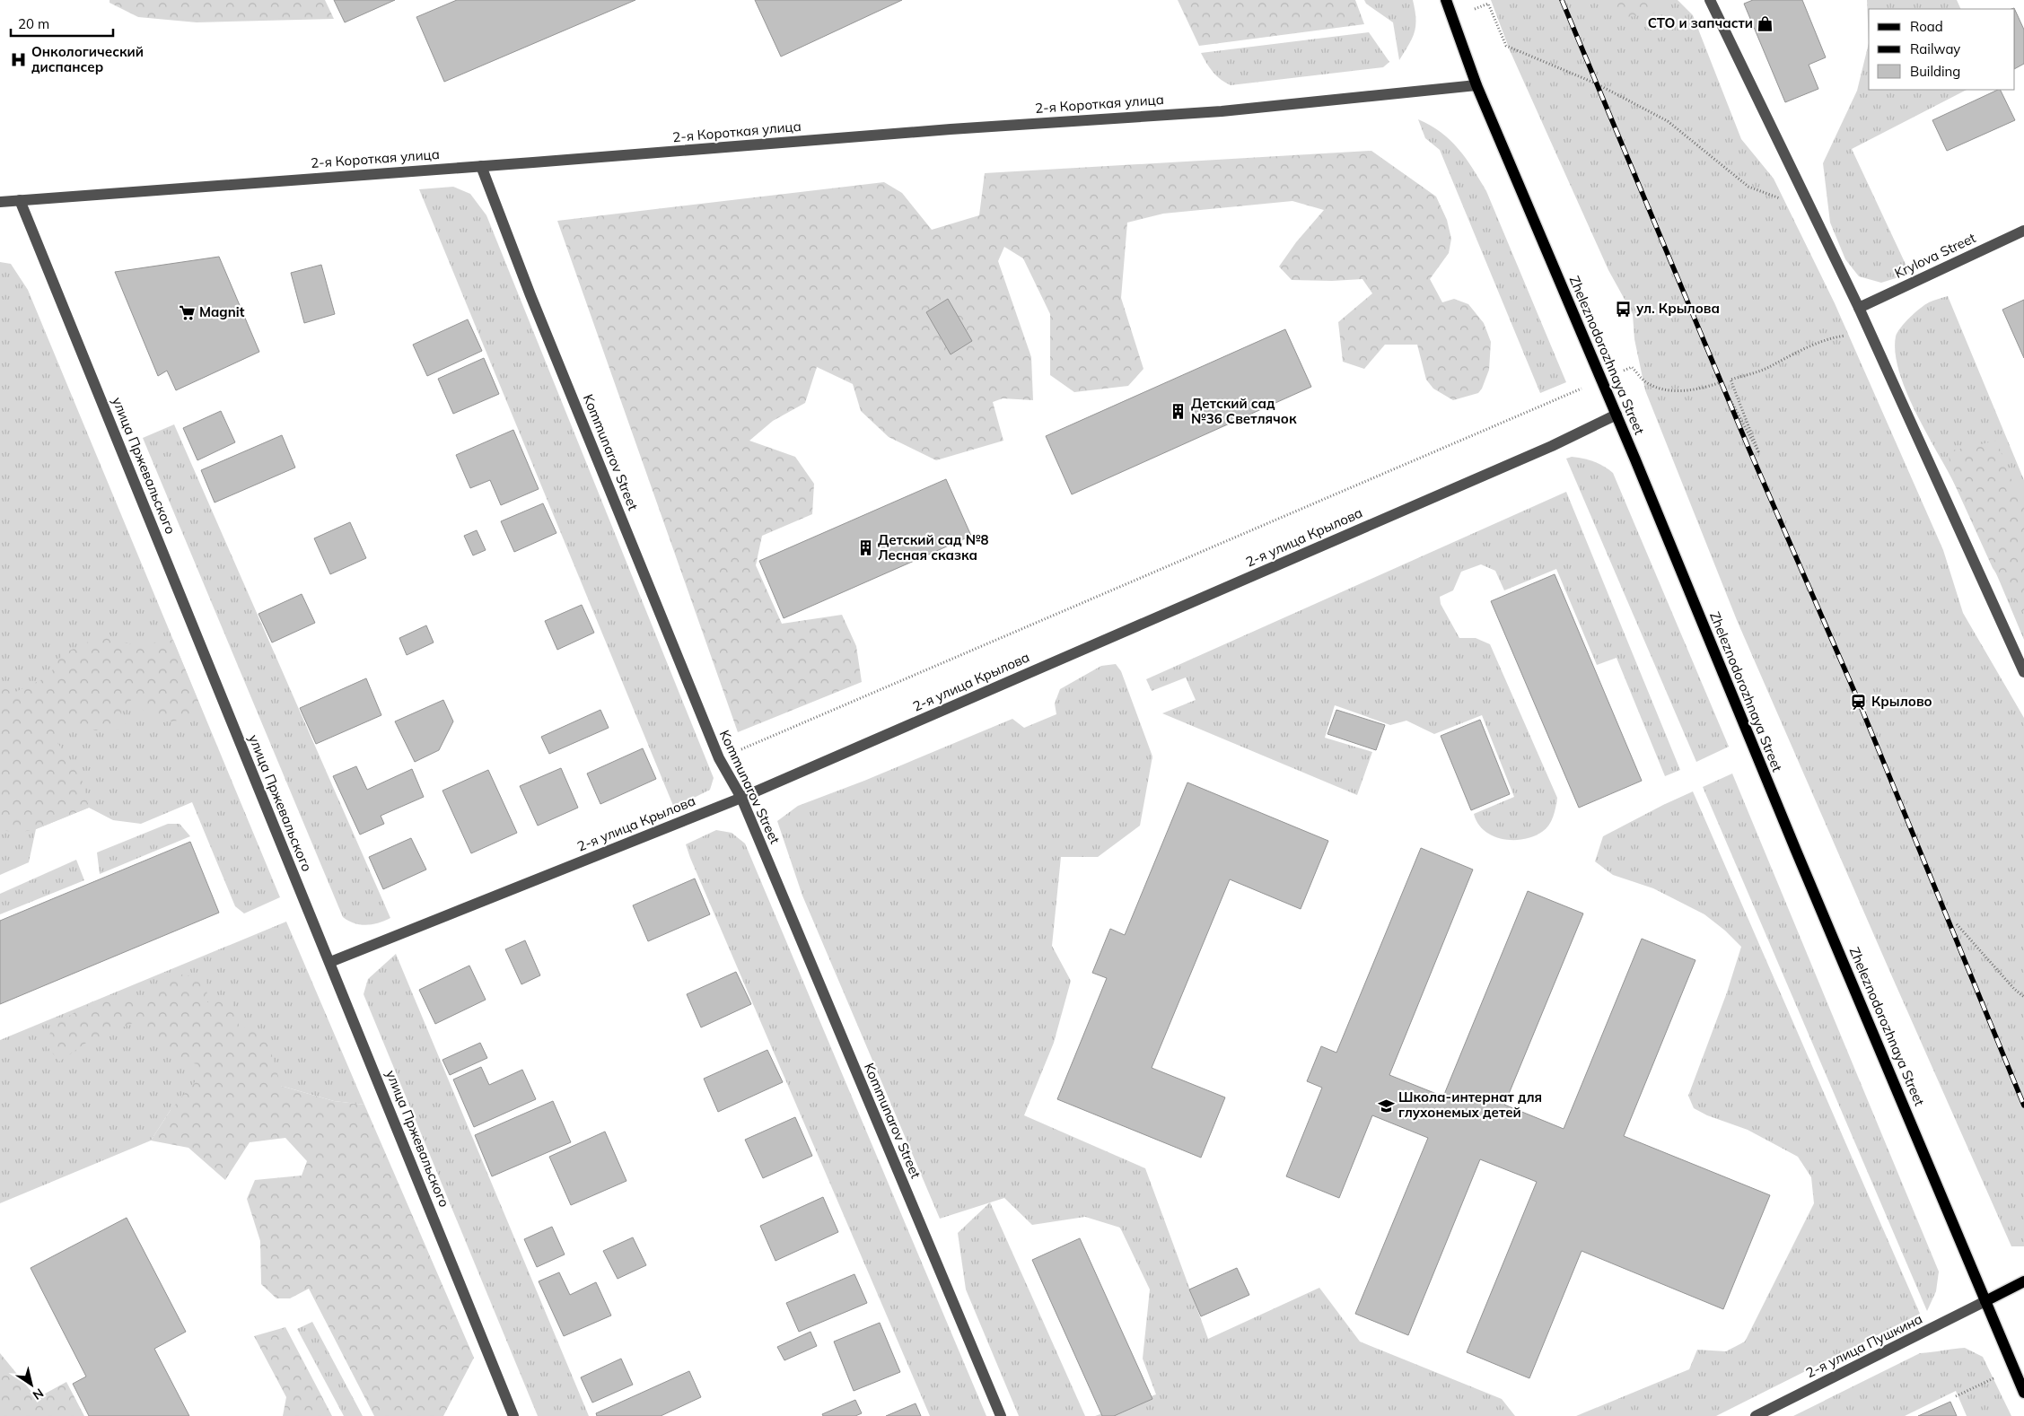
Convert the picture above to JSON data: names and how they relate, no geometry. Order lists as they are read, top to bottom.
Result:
{
  "streets": {
    "main road": ["Zheleznodorozhnaya Street"],
    "street": [
      "2-я Короткая улица",
      "Krylova Street",
      "Kommunarov Street",
      "улица Пржевальского",
      "2-я улица Крылова",
      "2-я улица Пушкина"
    ]
  },
  "crossings": [
    ["2-я Короткая улица", "Zheleznodorozhnaya Street"],
    ["2-я Короткая улица", "Kommunarov Street"],
    ["2-я Короткая улица", "улица Пржевальского"],
    ["Zheleznodorozhnaya Street", "2-я улица Крылова"],
    ["Zheleznodorozhnaya Street", "2-я улица Пушкина"],
    ["Kommunarov Street", "2-я улица Крылова"],
    ["улица Пржевальского", "2-я улица Крылова"]
  ],
  "places": {
    "shop": ["СТО и запчасти"],
    "hospital": ["Онкологический диспансер"],
    "bus stop": ["ул. Крылова"],
    "supermarket": ["Magnit"],
    "building": ["Детский сад №36 Светлячок", "Детский сад №8 Лесная сказка"],
    "station": ["Крылово"],
    "school or university": ["Школа-интернат для глухонемых детей"]
  },
  "legend": ["Road", "Railway", "Building"],
  "scale_bar": "20 m",
  "north": "bottom right"
}
